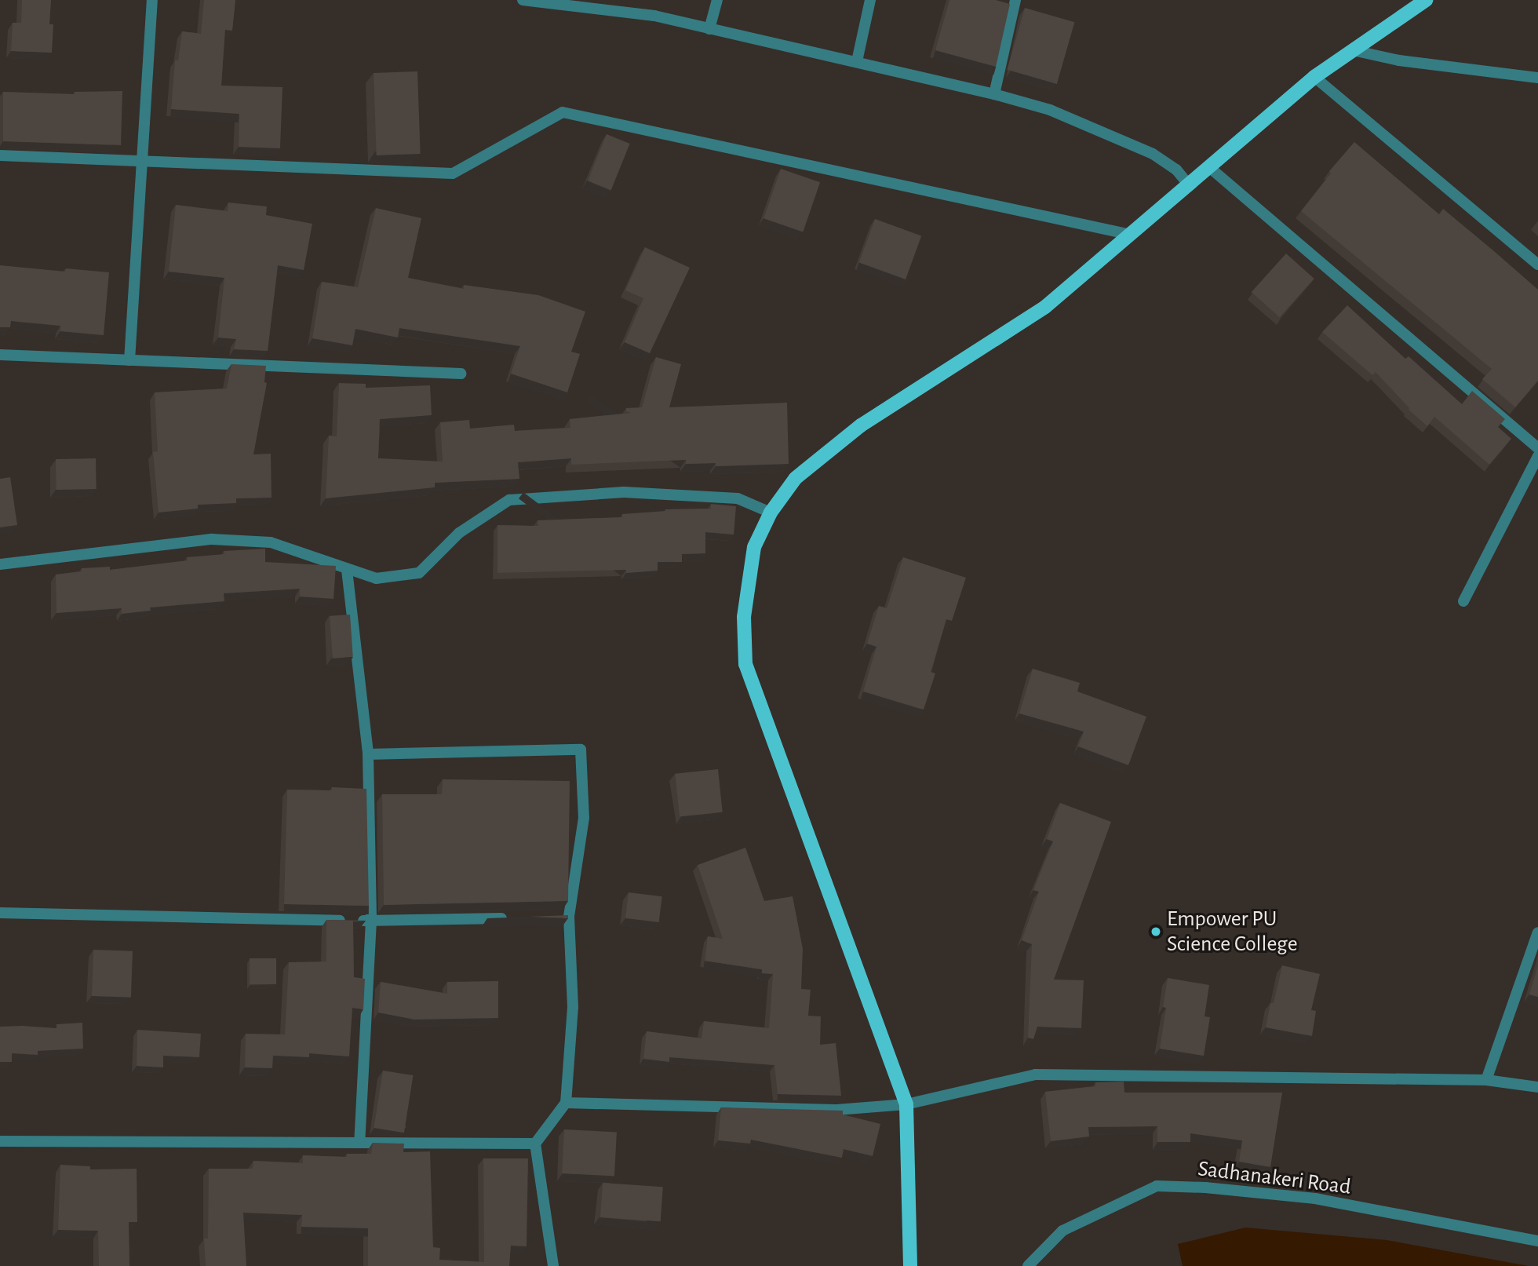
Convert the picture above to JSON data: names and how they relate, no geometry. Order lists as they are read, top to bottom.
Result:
{
  "streets": {
    "street": ["Sadhanakeri Road"]
  },
  "places": ["Empower PU Science College"]
}
